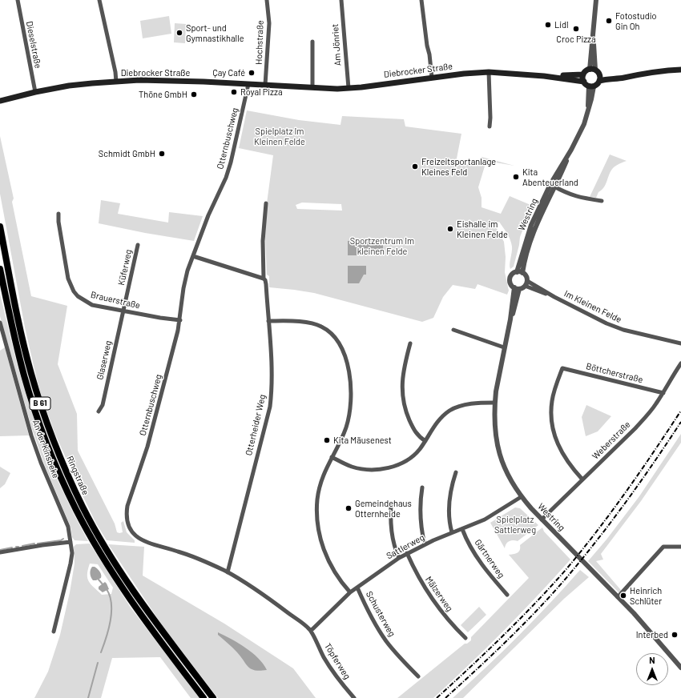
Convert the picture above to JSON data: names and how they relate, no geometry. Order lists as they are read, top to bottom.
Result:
{
  "streets": {
    "highway": ["B 61", "Ringstraße"],
    "main road": ["Diebrocker Straße"],
    "street": [
      "Hochstraße",
      "Dieselstraße",
      "Am Jönriet",
      "Otternbuschweg",
      "Westring",
      "Küferweg",
      "Brauerstraße",
      "Im Kleinen Felde",
      "Glaserweg",
      "Böttcherstraße",
      "Otterheider Weg",
      "Weberstraße",
      "An der Kinsbeke",
      "Sattlerweg",
      "Gärtnerweg",
      "Mälzerweg",
      "Schusterweg",
      "Töpferweg"
    ]
  },
  "crossings": [
    ["Hochstraße", "Diebrocker Straße"],
    ["Dieselstraße", "Diebrocker Straße"],
    ["Am Jönriet", "Diebrocker Straße"],
    ["Diebrocker Straße", "Otternbuschweg"],
    ["Diebrocker Straße", "Westring"],
    ["Otternbuschweg", "Brauerstraße"],
    ["Otternbuschweg", "Otterheider Weg"],
    ["Otternbuschweg", "Sattlerweg"],
    ["Otternbuschweg", "Töpferweg"],
    ["Westring", "Im Kleinen Felde"],
    ["Westring", "Weberstraße"],
    ["Westring", "Sattlerweg"],
    ["Küferweg", "Brauerstraße"],
    ["Küferweg", "Glaserweg"],
    ["Brauerstraße", "Glaserweg"],
    ["Böttcherstraße", "Weberstraße"],
    ["Sattlerweg", "Gärtnerweg"],
    ["Sattlerweg", "Mälzerweg"],
    ["Sattlerweg", "Schusterweg"],
    ["Sattlerweg", "Töpferweg"]
  ],
  "parks": ["Spielplatz Im Kleinen Felde", "Sportzentrum Im kleinen Felde", "Spielplatz Sattlerweg"],
  "places": [
    "Fotostudio Gin Oh",
    "Lidl",
    "Croc Pizza",
    "Sport- und Gymnastikhalle",
    "Çay Café",
    "Royal Pizza",
    "Thöne GmbH",
    "Schmidt GmbH",
    "Freizeitsportanlage Kleines Feld",
    "Kita Abenteuerland",
    "Eishalle im Kleinen Felde",
    "Kita Mäusenest",
    "Gemeindehaus Otternheide",
    "Heinrich Schlüter",
    "Interbed"
  ],
  "north": "top"
}
